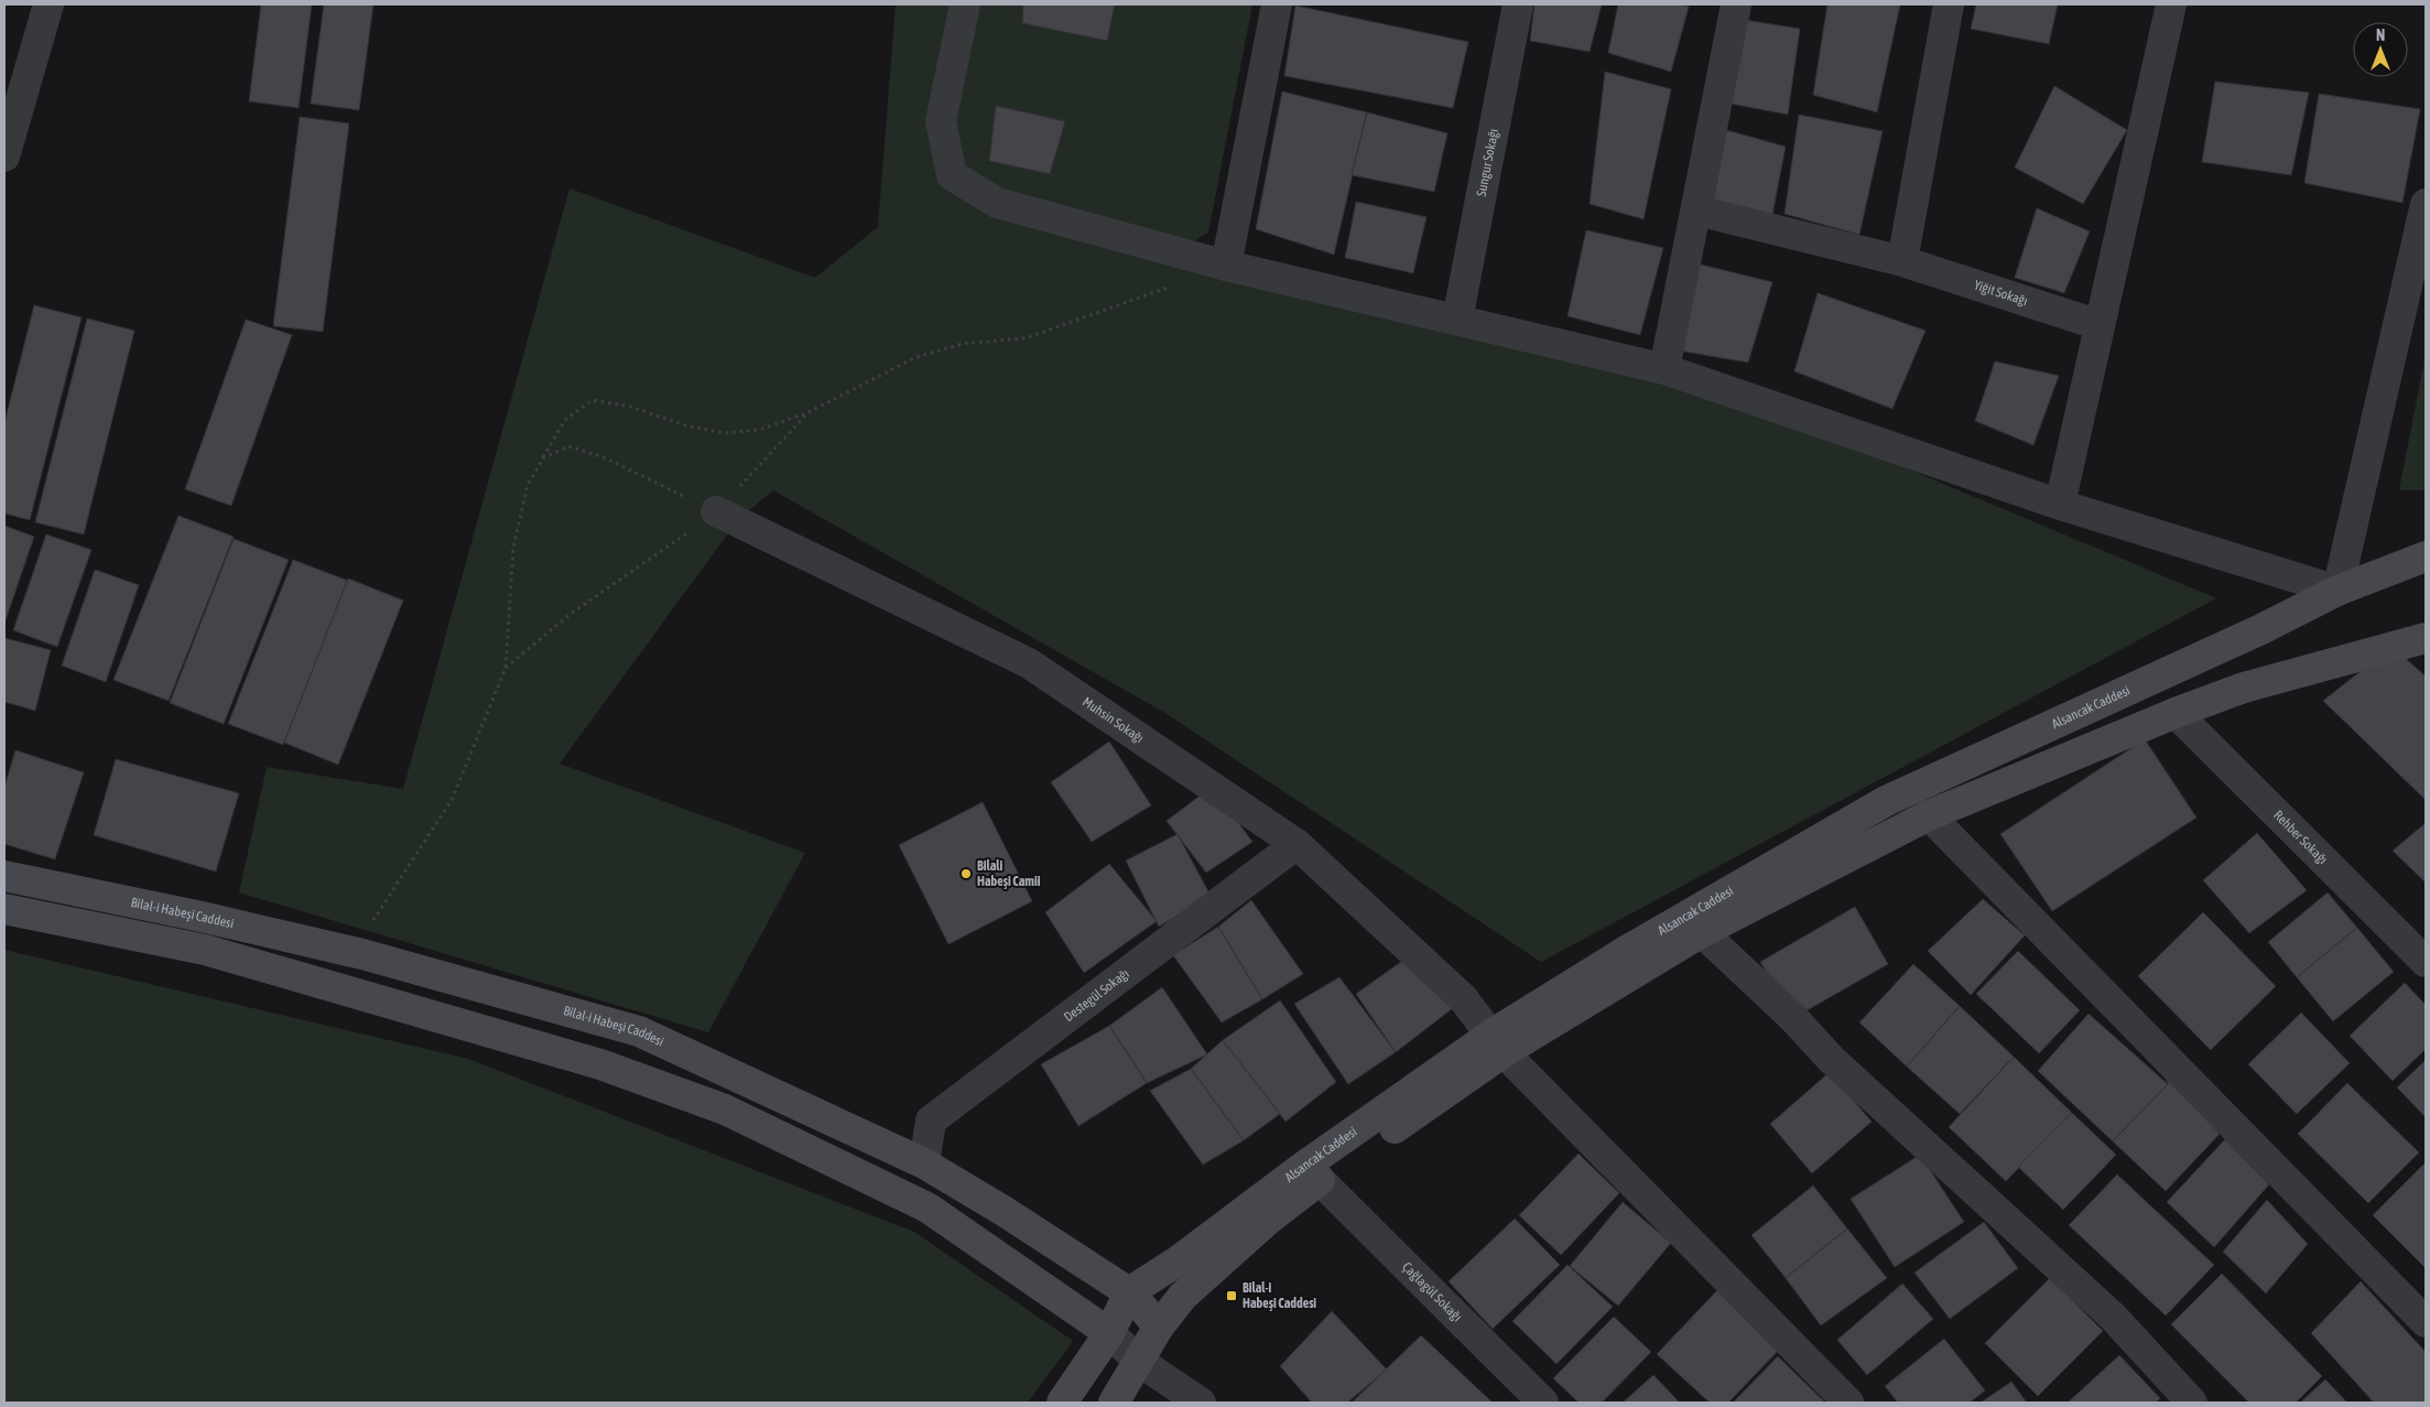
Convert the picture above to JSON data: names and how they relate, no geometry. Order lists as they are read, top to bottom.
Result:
{
  "streets": {
    "street": [
      "Sungur Sokağı",
      "Yiğit Sokağı",
      "Alsancak Caddesi",
      "Muhsin Sokağı",
      "Rehber Sokağı",
      "Bilal-i Habeşi Caddesi",
      "Destegül Sokağı",
      "Çağlagül Sokağı"
    ]
  },
  "crossings": [
    ["Alsancak Caddesi", "Muhsin Sokağı"],
    ["Alsancak Caddesi", "Rehber Sokağı"],
    ["Alsancak Caddesi", "Bilal-i Habeşi Caddesi"],
    ["Alsancak Caddesi", "Çağlagül Sokağı"],
    ["Muhsin Sokağı", "Destegül Sokağı"],
    ["Bilal-i Habeşi Caddesi", "Destegül Sokağı"]
  ],
  "places": {
    "other": ["Bilali Habeşi Camii"],
    "transit": ["Bilal-i Habeşi Caddesi"]
  },
  "north": "top"
}
